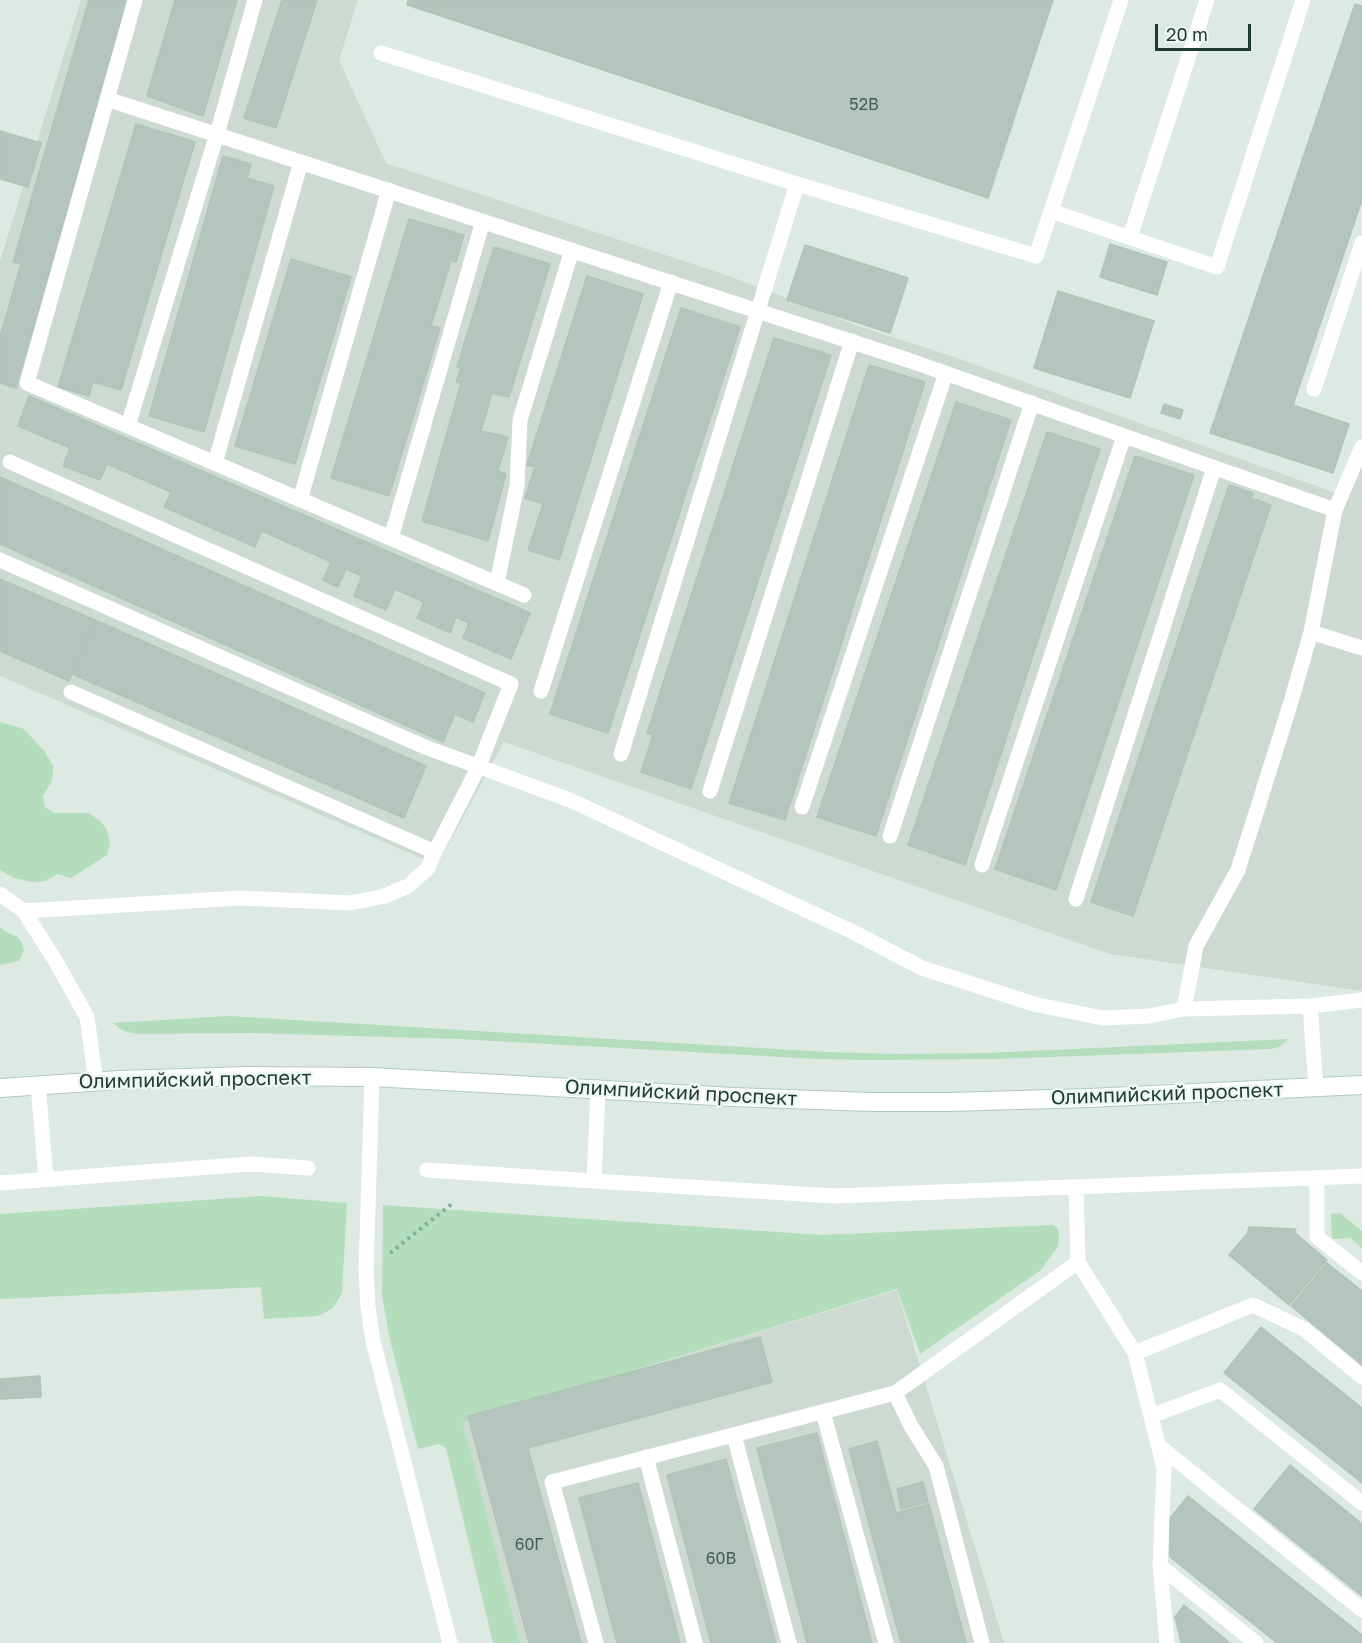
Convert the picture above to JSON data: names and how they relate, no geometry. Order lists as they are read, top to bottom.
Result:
{
  "streets": {
    "street": ["Олимпийский проспект"]
  },
  "house_numbers": ["52В", "60Г", "60В"],
  "scale_bar": "20 m"
}
